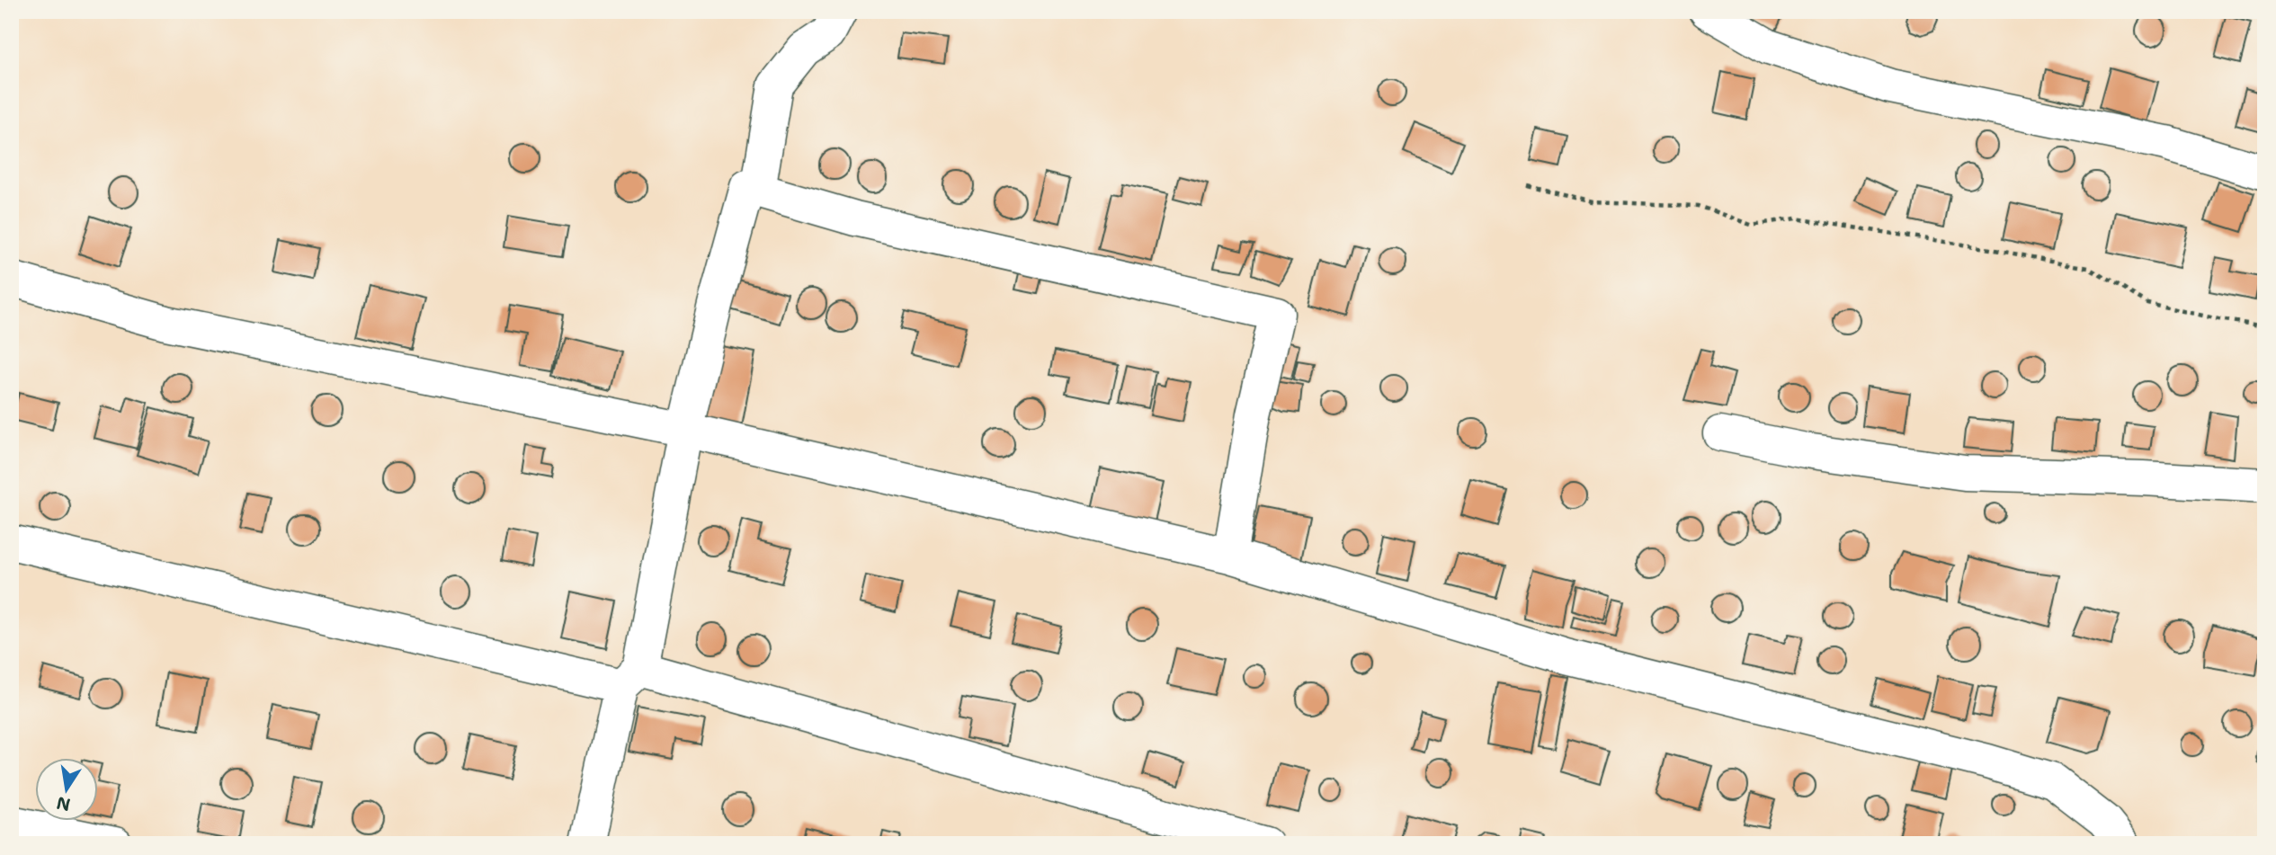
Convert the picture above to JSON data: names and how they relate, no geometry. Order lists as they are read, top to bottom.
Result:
{
  "north": "bottom"
}
